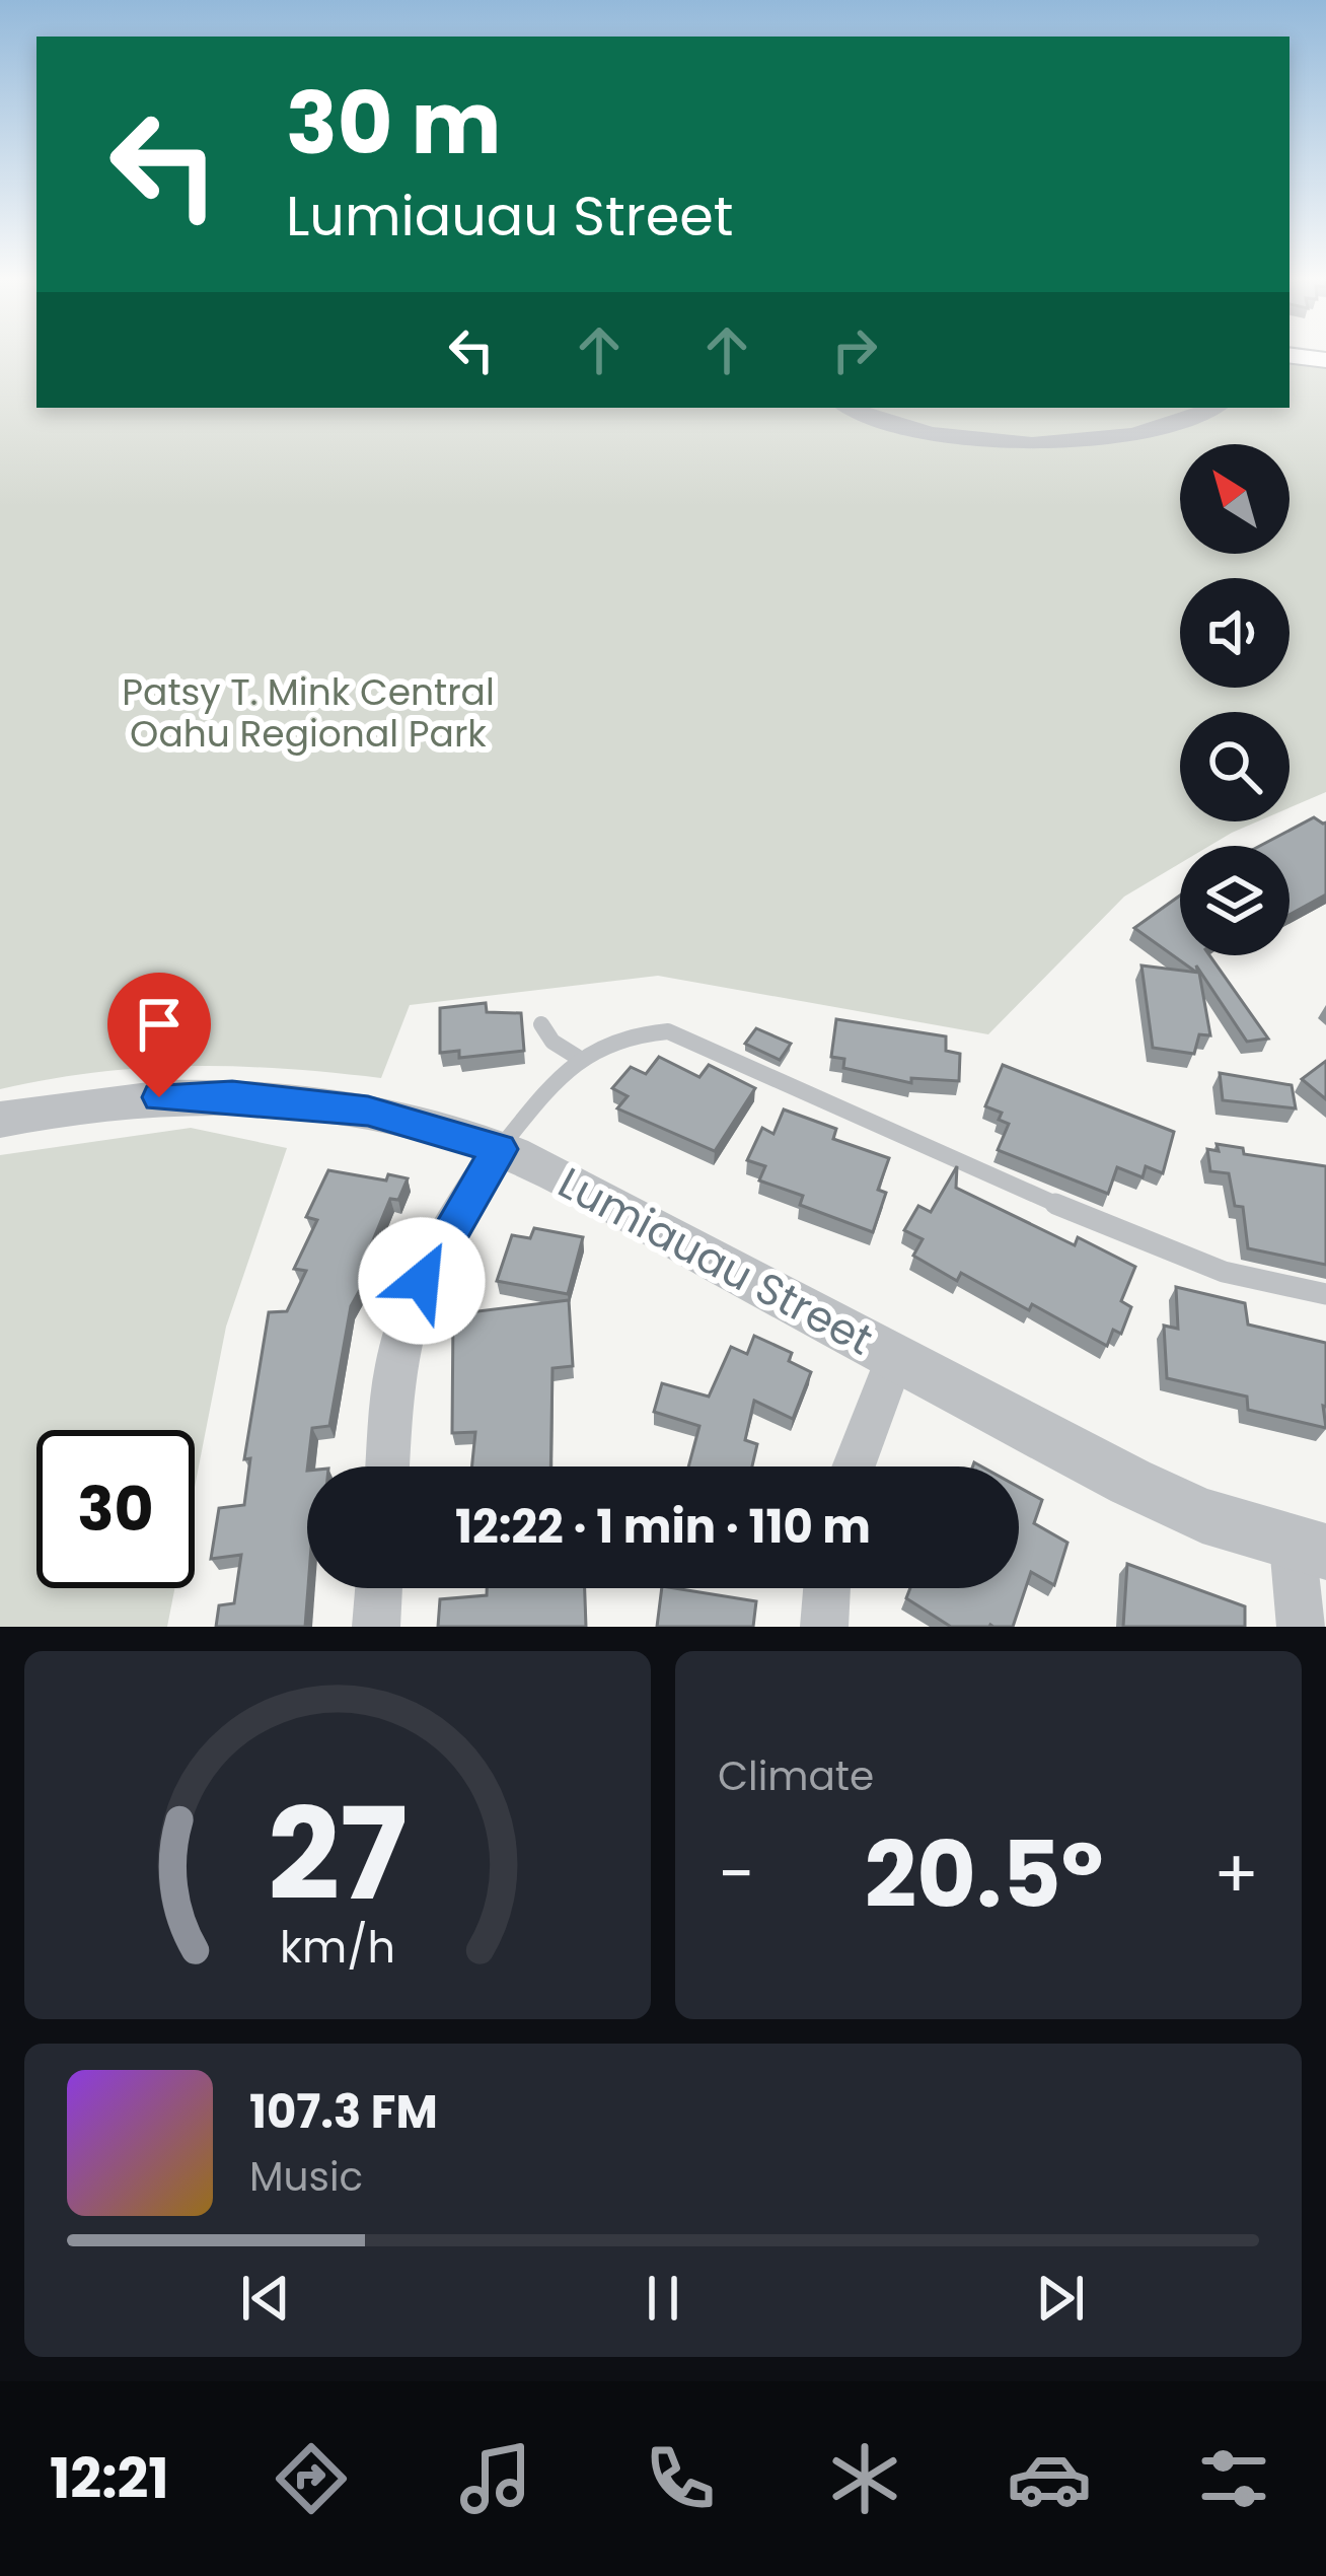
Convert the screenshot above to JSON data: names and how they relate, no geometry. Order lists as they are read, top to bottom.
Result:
{
  "streets": {
    "street": ["Lumiauau Street"]
  },
  "parks": ["Patsy T. Mink Central Oahu Regional Park"],
  "north": "top left",
  "page": {
    "turn": ["30 m", "Lumiauau Street"],
    "limit": "30",
    "trip": "12:22 · 1 min · 110 m",
    "tile": "Climate",
    "heat": ["−", "20.5°", "+"],
    "song": ["107.3 FM", "Music"],
    "tabs": "12:21",
    "gauge": ["27", "km/h"]
  }
}
